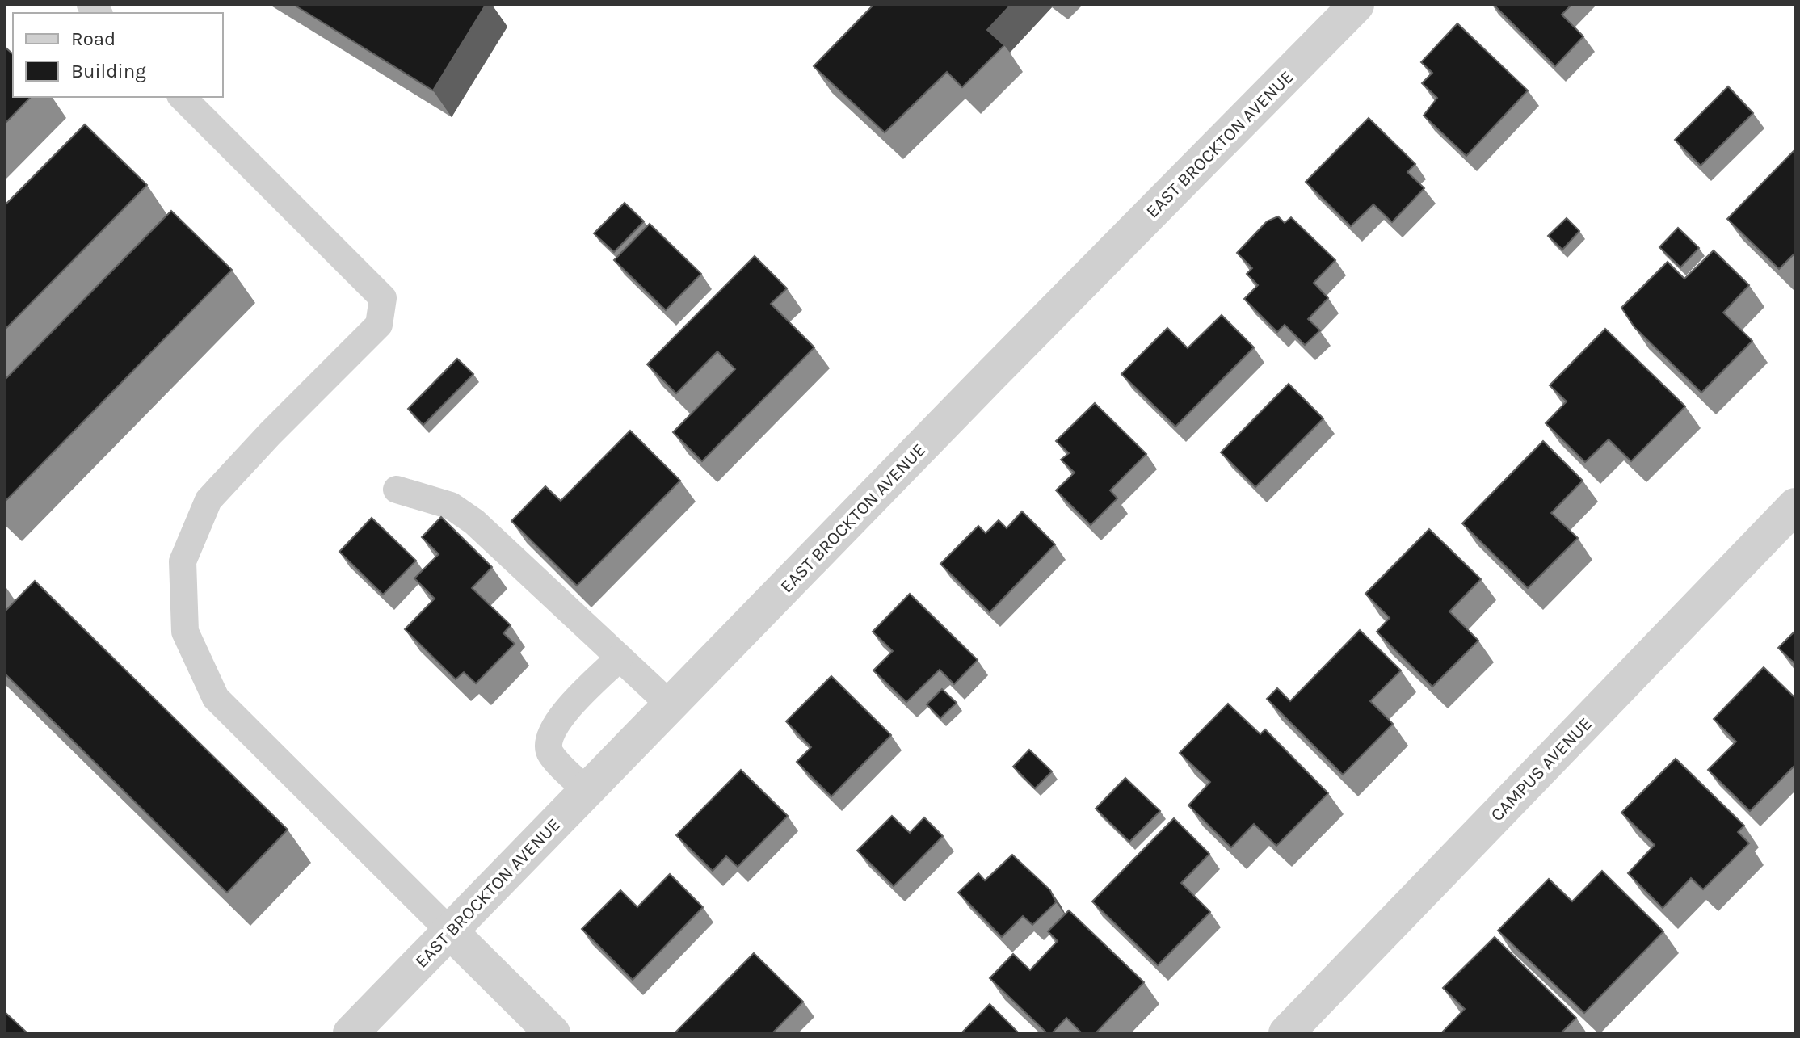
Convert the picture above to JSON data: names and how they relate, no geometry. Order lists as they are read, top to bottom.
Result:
{
  "streets": {
    "street": ["EAST BROCKTON AVENUE", "CAMPUS AVENUE"]
  },
  "legend": ["Road", "Building"]
}
